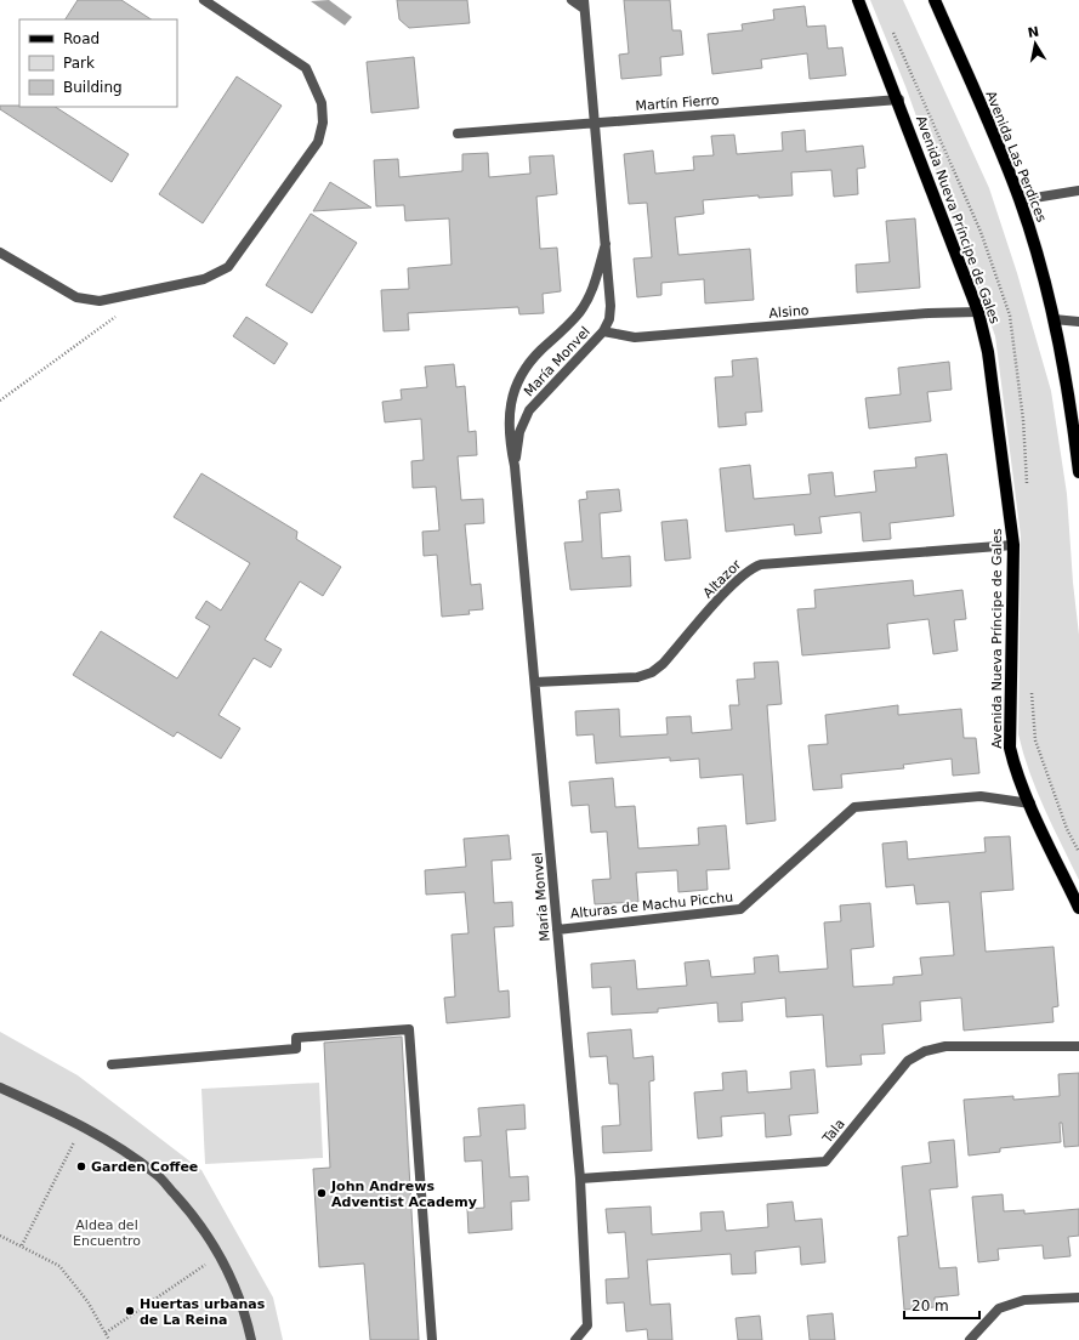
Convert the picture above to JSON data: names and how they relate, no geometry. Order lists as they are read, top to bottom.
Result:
{
  "streets": {
    "main road": ["Avenida Las Perdices", "Avenida Nueva Príncipe de Gales"],
    "street": [
      "Martín Fierro",
      "Alsino",
      "María Monvel",
      "Altazor",
      "Alturas de Machu Picchu",
      "Tala"
    ]
  },
  "crossings": [
    ["Martín Fierro", "Avenida Nueva Príncipe de Gales"],
    ["Martín Fierro", "María Monvel"],
    ["Avenida Nueva Príncipe de Gales", "Alsino"],
    ["Avenida Nueva Príncipe de Gales", "Altazor"],
    ["Avenida Nueva Príncipe de Gales", "Alturas de Machu Picchu"],
    ["Alsino", "María Monvel"],
    ["María Monvel", "Altazor"],
    ["María Monvel", "Alturas de Machu Picchu"],
    ["María Monvel", "Tala"]
  ],
  "parks": ["Aldea del Encuentro"],
  "places": ["Garden Coffee", "John Andrews Adventist Academy", "Huertas urbanas de La Reina"],
  "legend": ["Road", "Park", "Building"],
  "scale_bar": "20 m",
  "north": "top"
}
